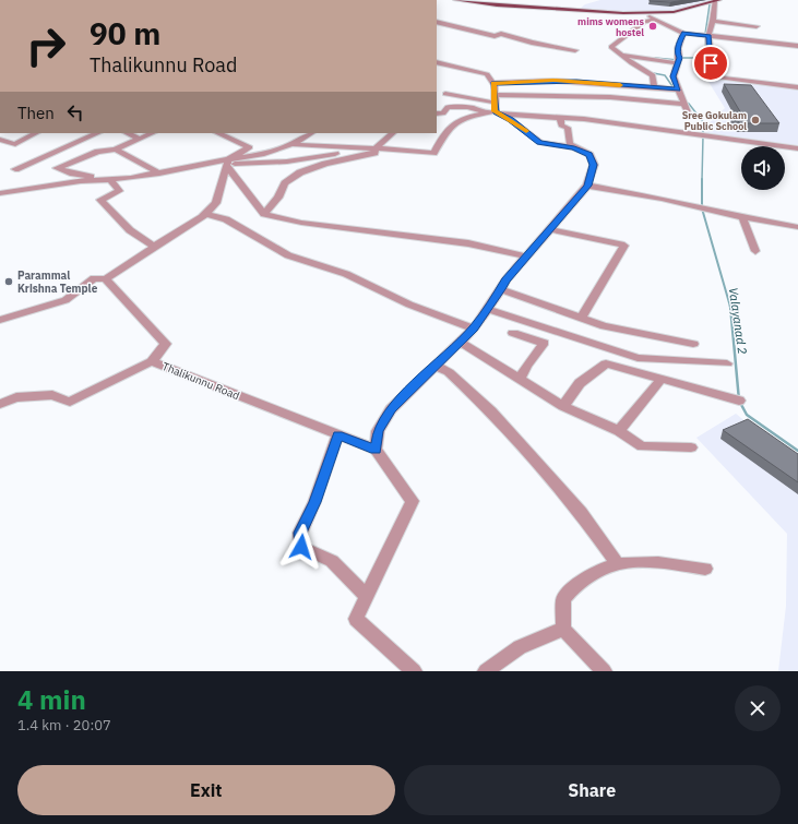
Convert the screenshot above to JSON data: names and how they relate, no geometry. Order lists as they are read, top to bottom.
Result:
{
  "streets": {
    "street": ["Thalikunnu Road"]
  },
  "water": ["Valayanad 2"],
  "places": ["mims womens hostel", "Sree Gokulam Public School", "Parammal Krishna Temple"],
  "page": {
    "turn": ["90 m", "Thalikunnu Road"],
    "then": "Then",
    "heading": ["4 min", "1.4 km · 20:07"],
    "buttons": ["Exit", "Share"]
  }
}
